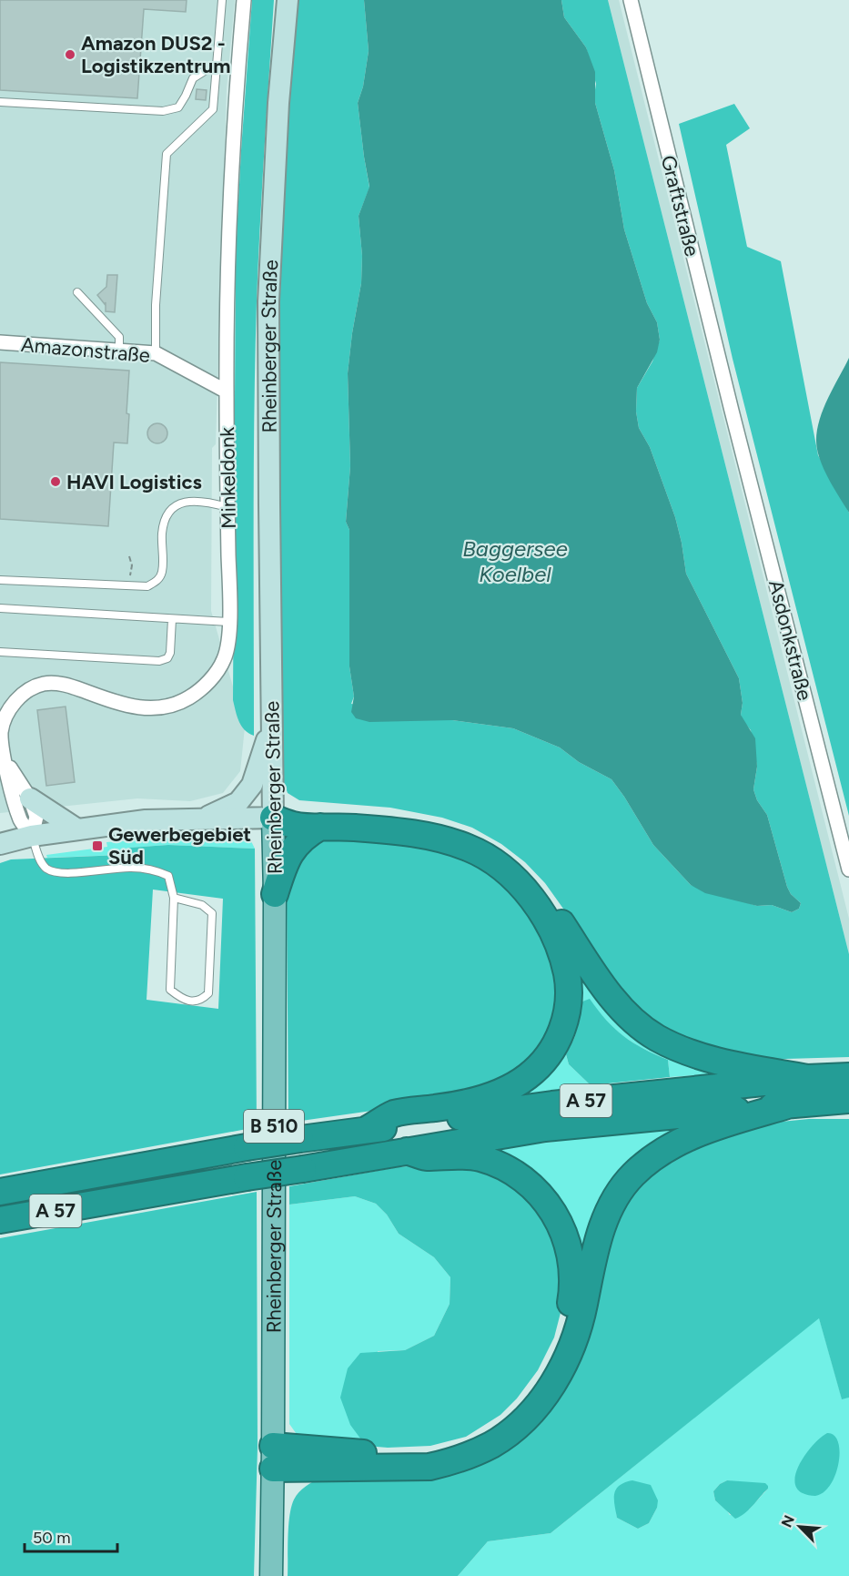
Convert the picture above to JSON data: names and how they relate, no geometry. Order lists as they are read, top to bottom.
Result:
{
  "streets": {
    "highway": ["A 57"],
    "main road": ["Rheinberger Straße", "B 510"],
    "street": [
      "Graftstraße",
      "Amazonstraße",
      "Minkeldonk",
      "Asdonkstraße"
    ]
  },
  "crossings": [
    ["Graftstraße", "Asdonkstraße"],
    ["Amazonstraße", "Minkeldonk"]
  ],
  "water": ["Baggersee Koelbel"],
  "places": {
    "other": ["Amazon DUS2 - Logistikzentrum", "HAVI Logistics"],
    "transit": ["Gewerbegebiet Süd"]
  },
  "scale_bar": "50 m",
  "north": "top left"
}
